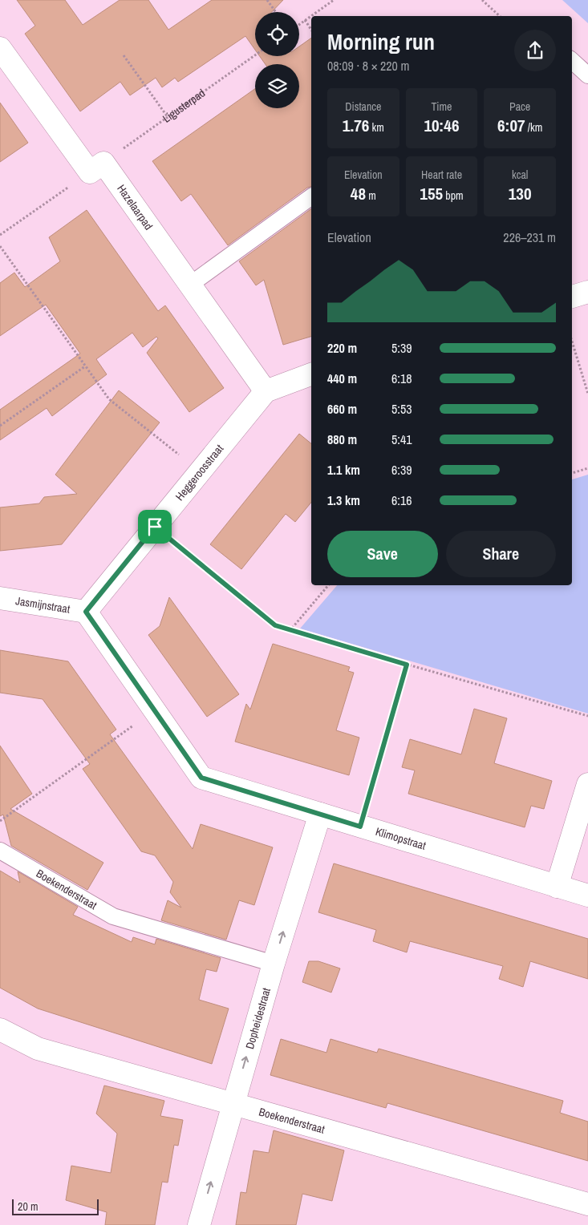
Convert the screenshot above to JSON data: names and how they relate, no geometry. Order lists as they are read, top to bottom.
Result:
{
  "streets": {
    "street": [
      "Hazelaarpad",
      "Heggeroosstraat",
      "Jasmijnstraat",
      "Klimopstraat",
      "Boekenderstraat",
      "Dopheidestraat"
    ],
    "path": ["Ligusterpad"]
  },
  "crossings": [
    ["Ligusterpad", "Hazelaarpad"],
    ["Hazelaarpad", "Heggeroosstraat"],
    ["Heggeroosstraat", "Jasmijnstraat"],
    ["Heggeroosstraat", "Klimopstraat"],
    ["Jasmijnstraat", "Klimopstraat"],
    ["Klimopstraat", "Dopheidestraat"],
    ["Boekenderstraat", "Dopheidestraat"]
  ],
  "one_way": ["Dopheidestraat"],
  "scale_bar": "20 m",
  "page": {
    "heading": ["Morning run", "08:09 · 8 × 220 m"],
    "stats": [
      ["Distance", "1.76 km"],
      ["Time", "10:46"],
      ["Pace", "6:07 /km"],
      ["Elevation", "48 m"],
      ["Heart rate", "155 bpm"],
      ["kcal", "130"]
    ],
    "chart": ["Elevation", "226–231 m"],
    "list": [
      {
        "name": "220 m",
        "note": "5:39"
      },
      {
        "name": "440 m",
        "note": "6:18"
      },
      {
        "name": "660 m",
        "note": "5:53"
      },
      {
        "name": "880 m",
        "note": "5:41"
      },
      {
        "name": "1.1 km",
        "note": "6:39"
      },
      {
        "name": "1.3 km",
        "note": "6:16"
      }
    ],
    "buttons": ["Save", "Share"],
    "scale": "20 m"
  }
}
